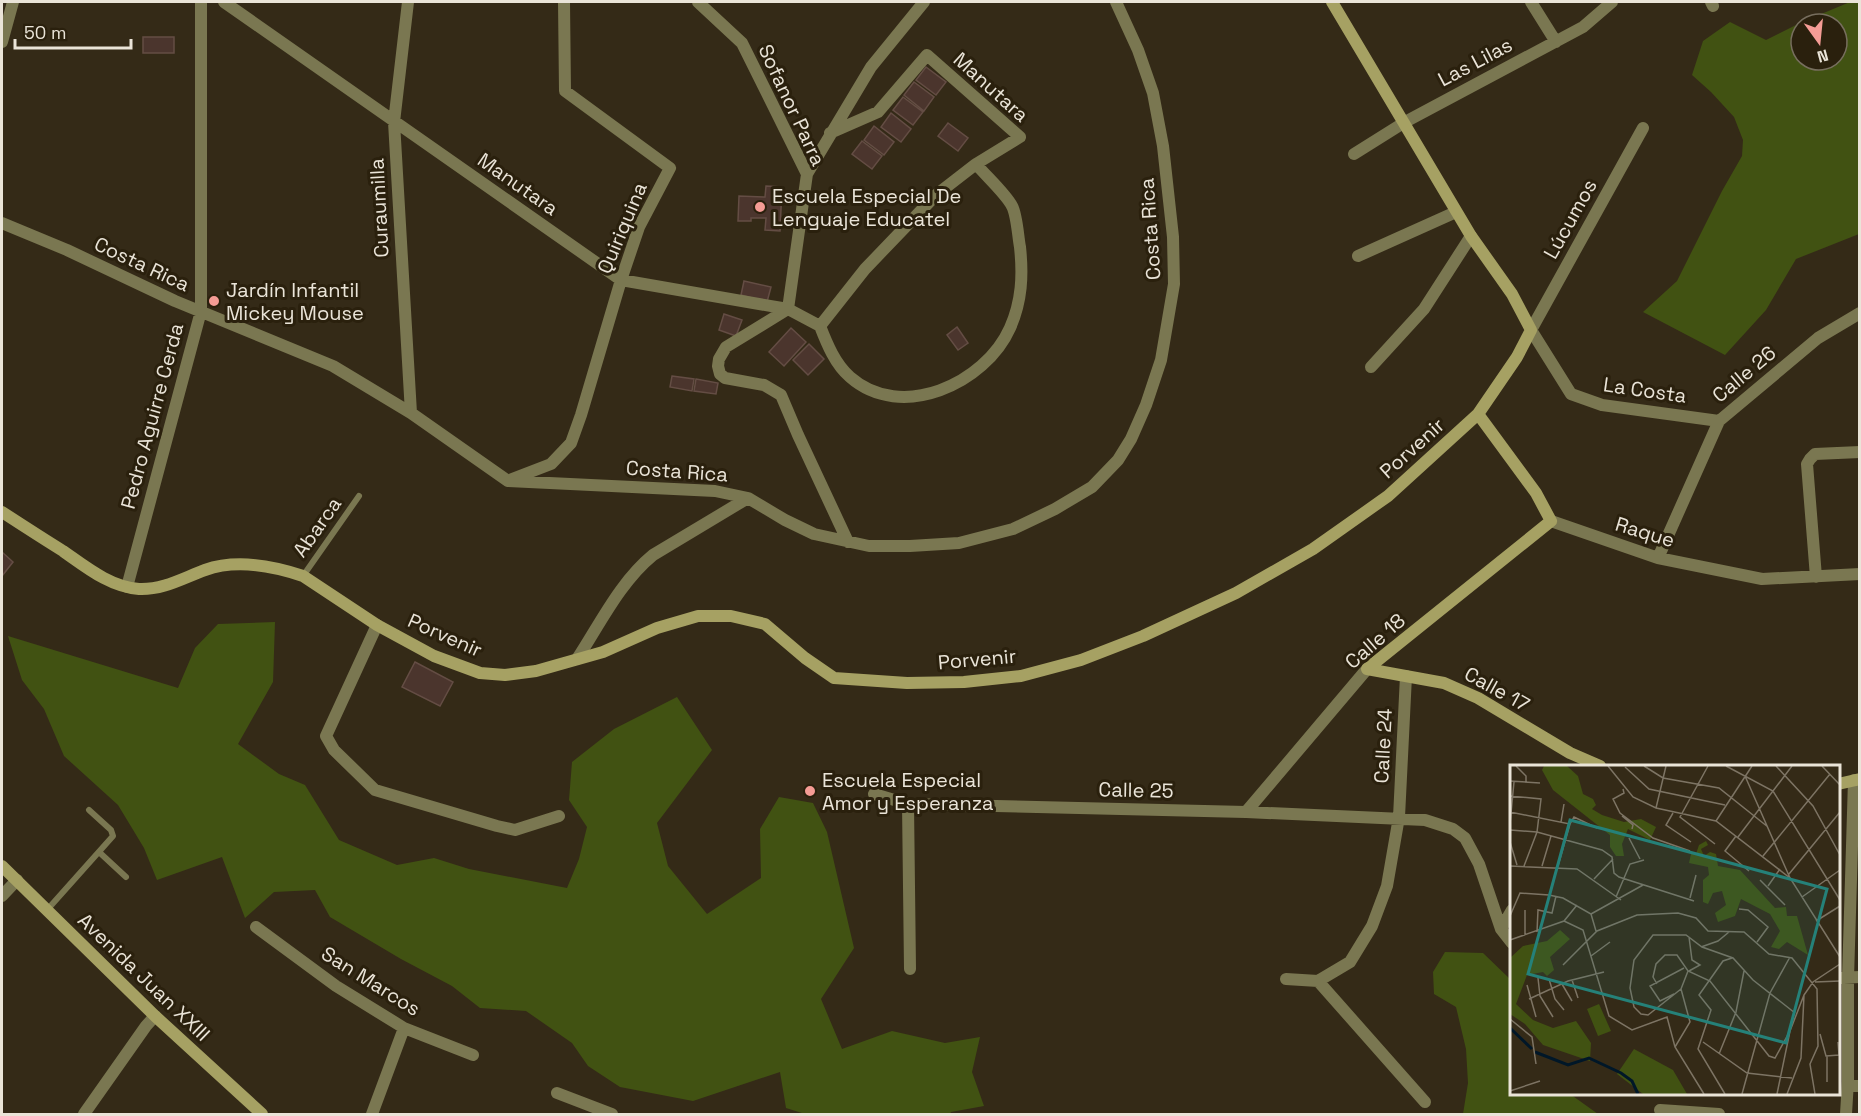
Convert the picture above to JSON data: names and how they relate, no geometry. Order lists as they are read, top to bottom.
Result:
{
  "streets": {
    "street": [
      "Las Lilas",
      "Manutara",
      "Sofanor Parra",
      "Curaumilla",
      "Lúcumos",
      "Quiriquina",
      "Costa Rica",
      "Calle 26",
      "La Costa",
      "Pedro Aguirre Cerda",
      "Porvenir",
      "Raque",
      "Calle 18",
      "Calle 17",
      "Calle 24",
      "Calle 25",
      "Avenida Juan XXIII",
      "San Marcos"
    ],
    "lane": ["Abarca"]
  },
  "crossings": [
    ["Manutara", "Sofanor Parra"],
    ["Manutara", "Curaumilla"],
    ["Manutara", "Quiriquina"],
    ["Curaumilla", "Costa Rica"],
    ["Lúcumos", "La Costa"],
    ["Lúcumos", "Porvenir"],
    ["Quiriquina", "Costa Rica"],
    ["Costa Rica", "Pedro Aguirre Cerda"],
    ["Calle 26", "La Costa"],
    ["Calle 26", "Raque"],
    ["La Costa", "Porvenir"],
    ["Pedro Aguirre Cerda", "Porvenir"],
    ["Porvenir", "Abarca"],
    ["Raque", "Calle 18"],
    ["Calle 18", "Calle 17"],
    ["Calle 18", "Calle 25"],
    ["Calle 17", "Calle 24"],
    ["Calle 24", "Calle 25"]
  ],
  "places": ["Escuela Especial De Lenguaje Educatel", "Jardín Infantil Mickey Mouse", "Escuela Especial Amor y Esperanza"],
  "scale_bar": "50 m",
  "north": "bottom"
}
